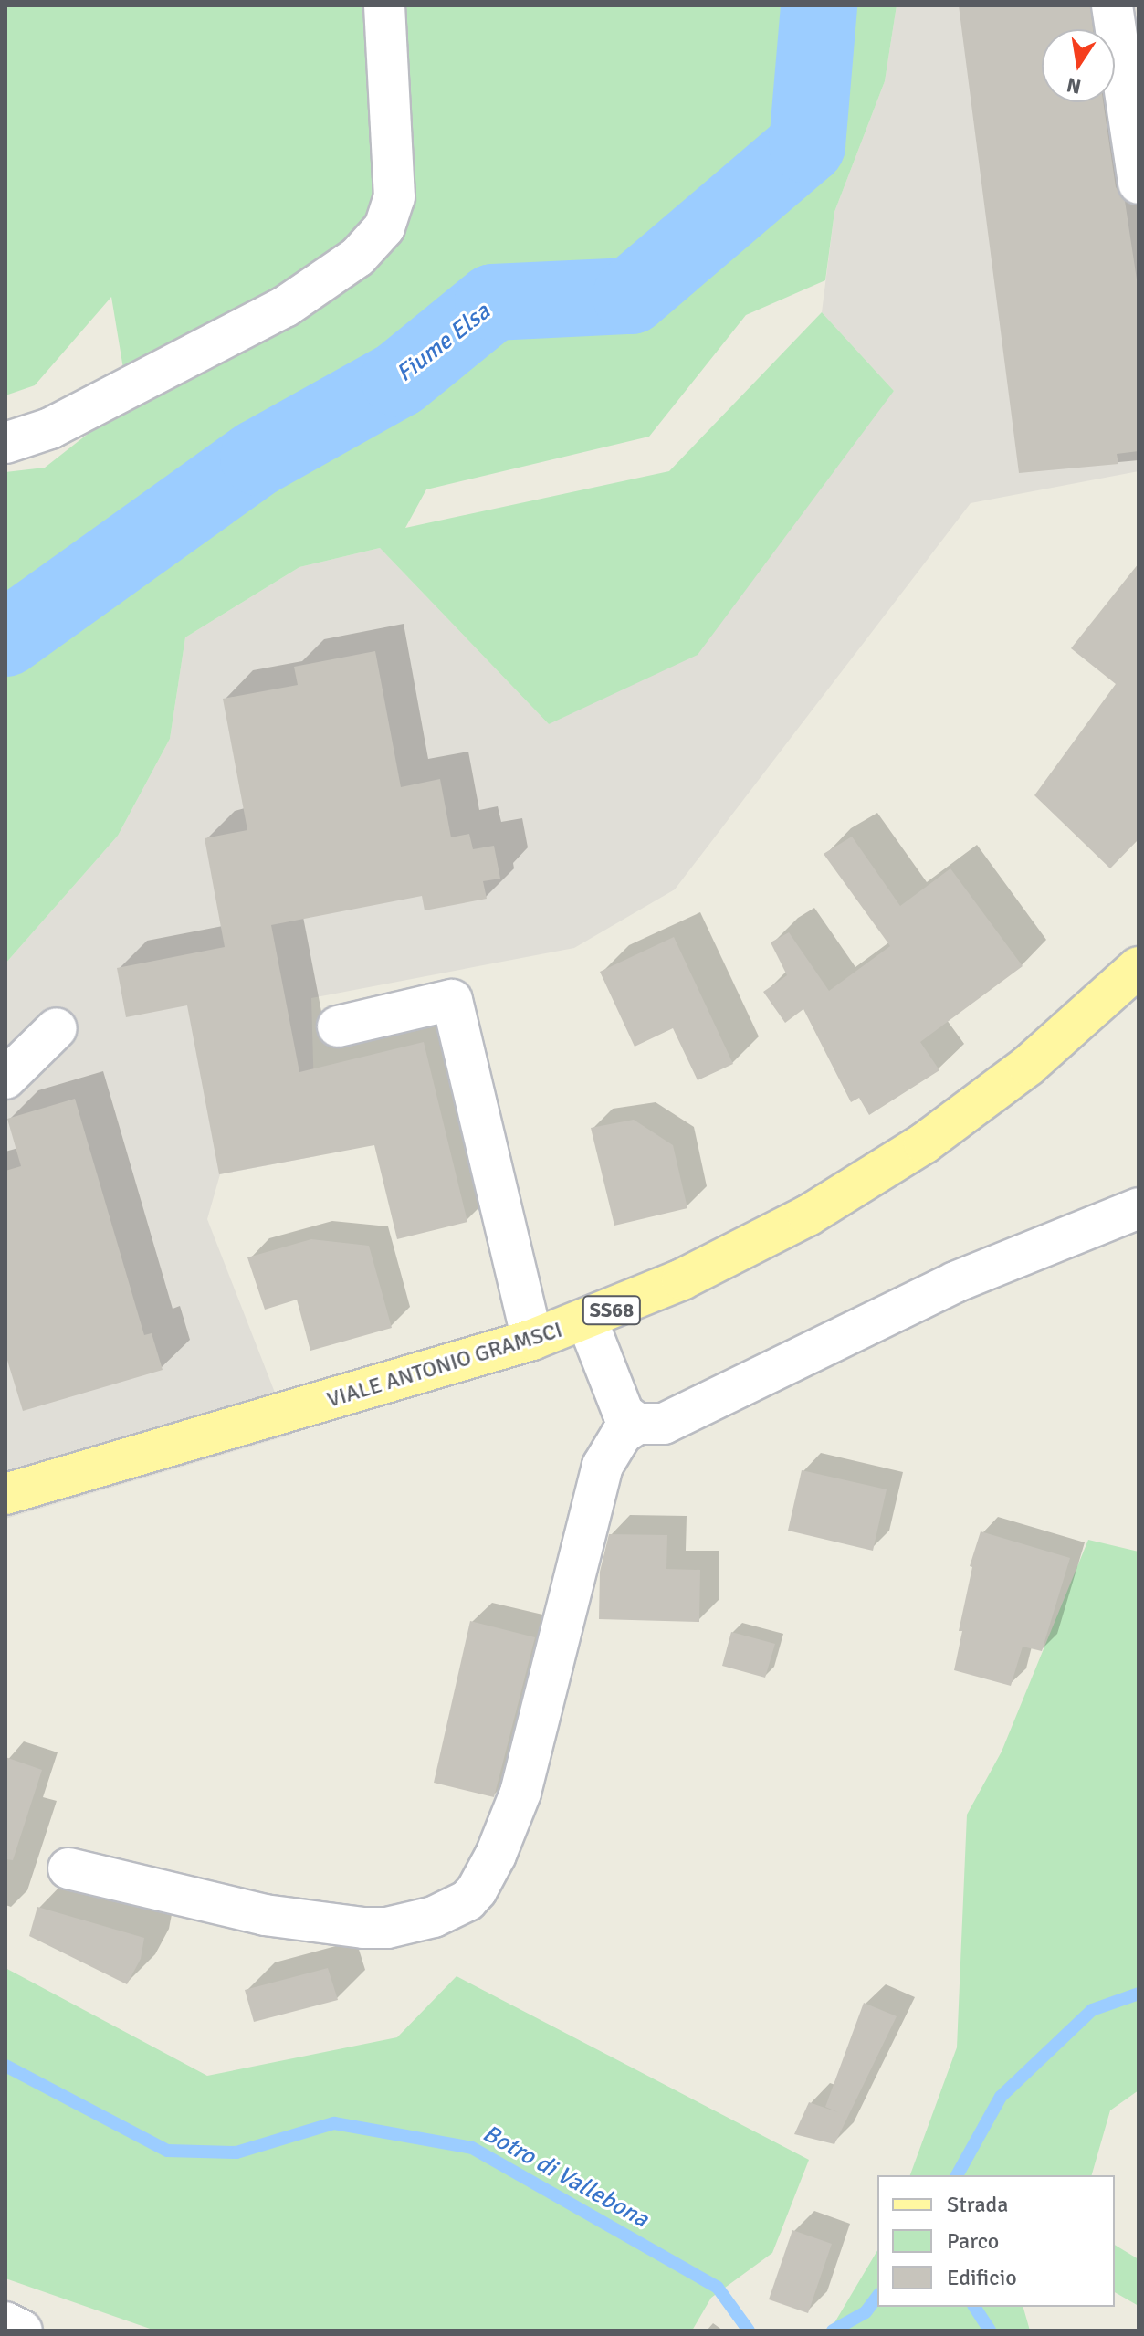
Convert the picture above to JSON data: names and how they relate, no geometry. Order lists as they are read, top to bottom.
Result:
{
  "streets": {
    "main road": ["SS68", "VIALE ANTONIO GRAMSCI"]
  },
  "water": ["Fiume Elsa", "Botro di Vallebona"],
  "legend": ["Strada", "Parco", "Edificio"],
  "north": "bottom"
}
